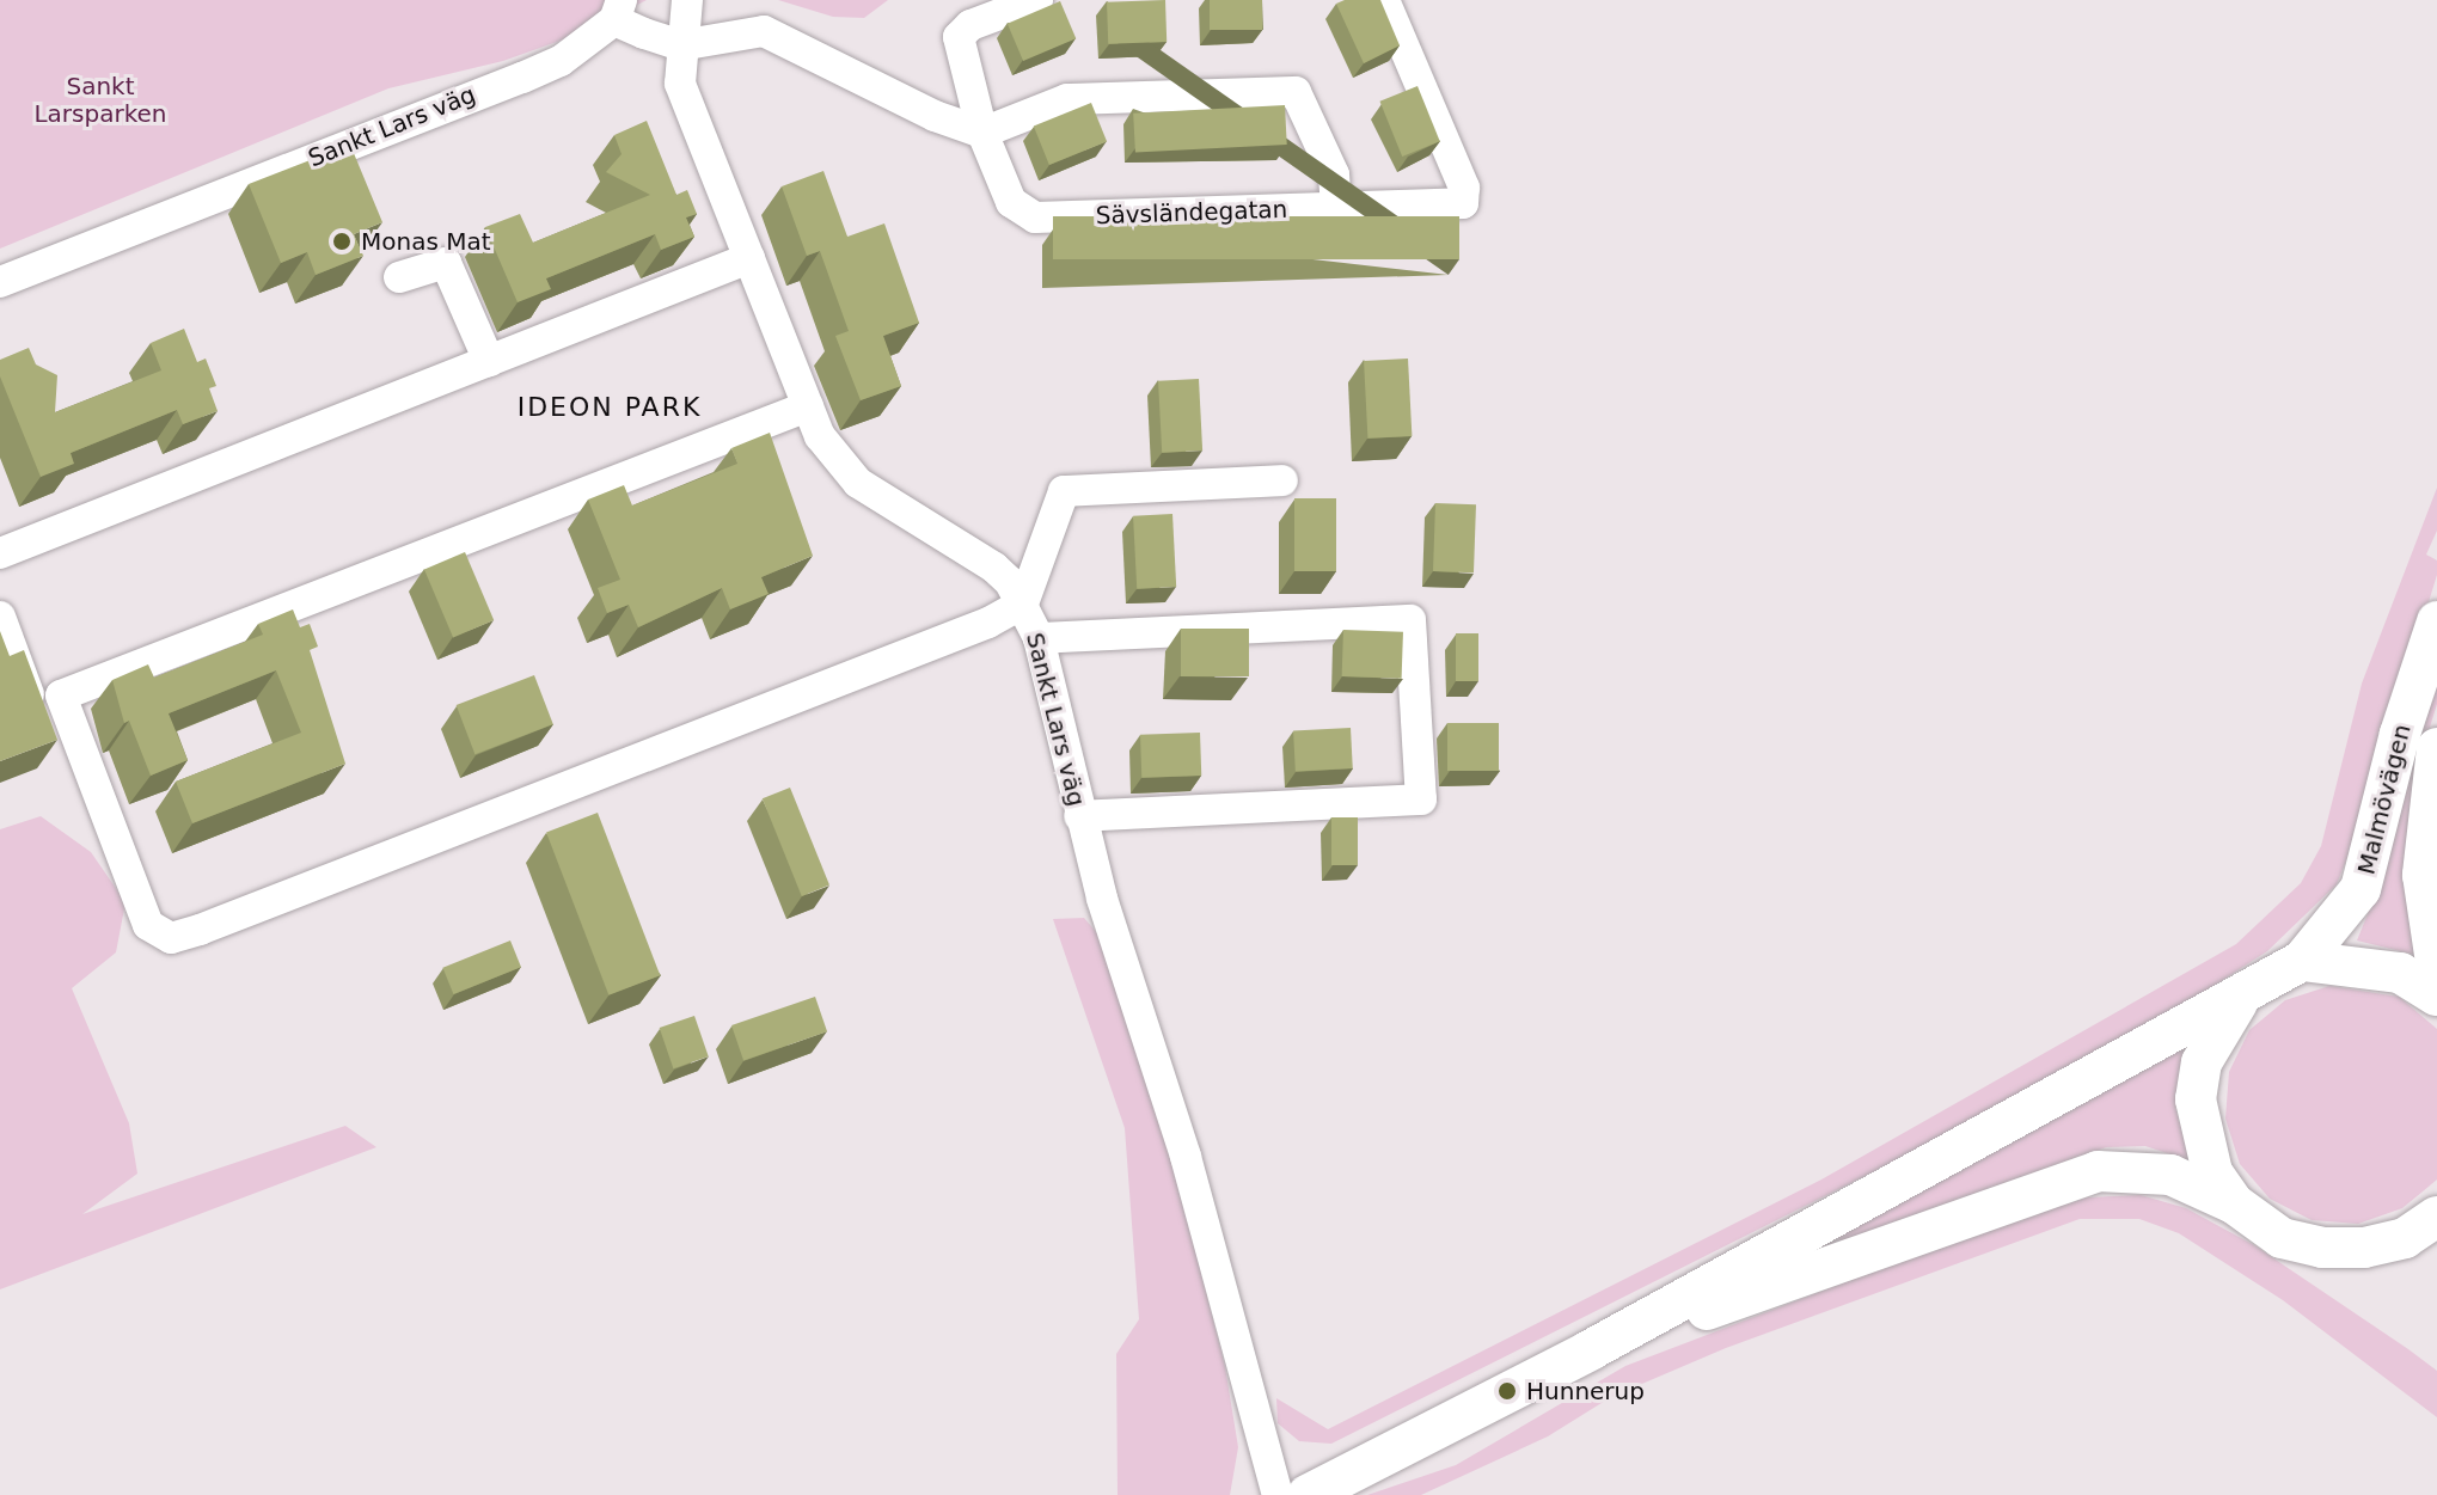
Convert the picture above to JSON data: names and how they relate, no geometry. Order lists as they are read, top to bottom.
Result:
{
  "streets": {
    "main road": ["Malmövägen"],
    "street": ["Sankt Lars väg", "Sävsländegatan"]
  },
  "districts": ["IDEON PARK"],
  "parks": ["Sankt Larsparken"],
  "places": ["Monas Mat", "Hunnerup"]
}
